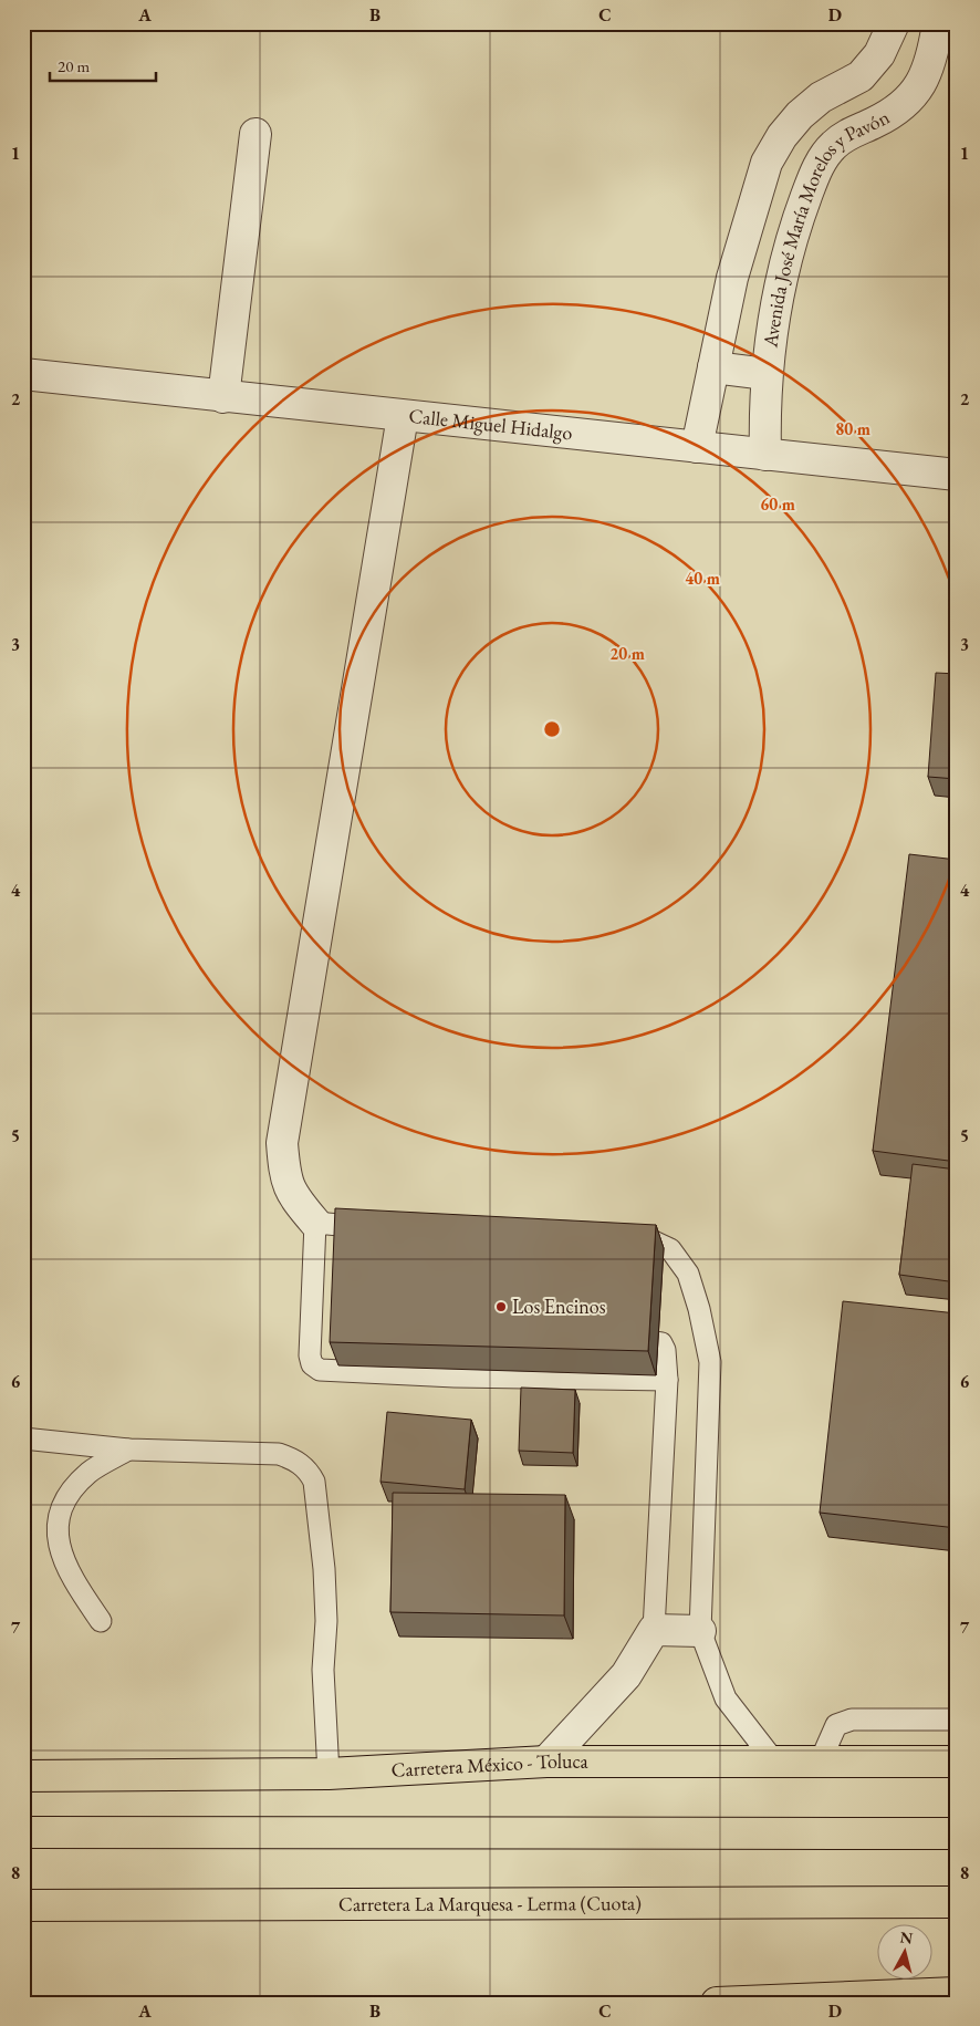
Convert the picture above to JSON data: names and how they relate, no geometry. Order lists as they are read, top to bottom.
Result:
{
  "streets": {
    "highway": ["Carretera México - Toluca", "Carretera La Marquesa - Lerma (Cuota)"],
    "street": ["Avenida José María Morelos y Pavón", "Calle Miguel Hidalgo"]
  },
  "crossings": [
    ["Avenida José María Morelos y Pavón", "Calle Miguel Hidalgo"]
  ],
  "places": ["Los Encinos"],
  "scale_bar": "20 m",
  "north": "top",
  "grid": {
    "columns": [
      "A",
      "B",
      "C",
      "D"
    ],
    "rows": [
      "1",
      "2",
      "3",
      "4",
      "5",
      "6",
      "7",
      "8"
    ]
  },
  "rings": [
    "80 m",
    "60 m",
    "40 m",
    "20 m"
  ]
}
